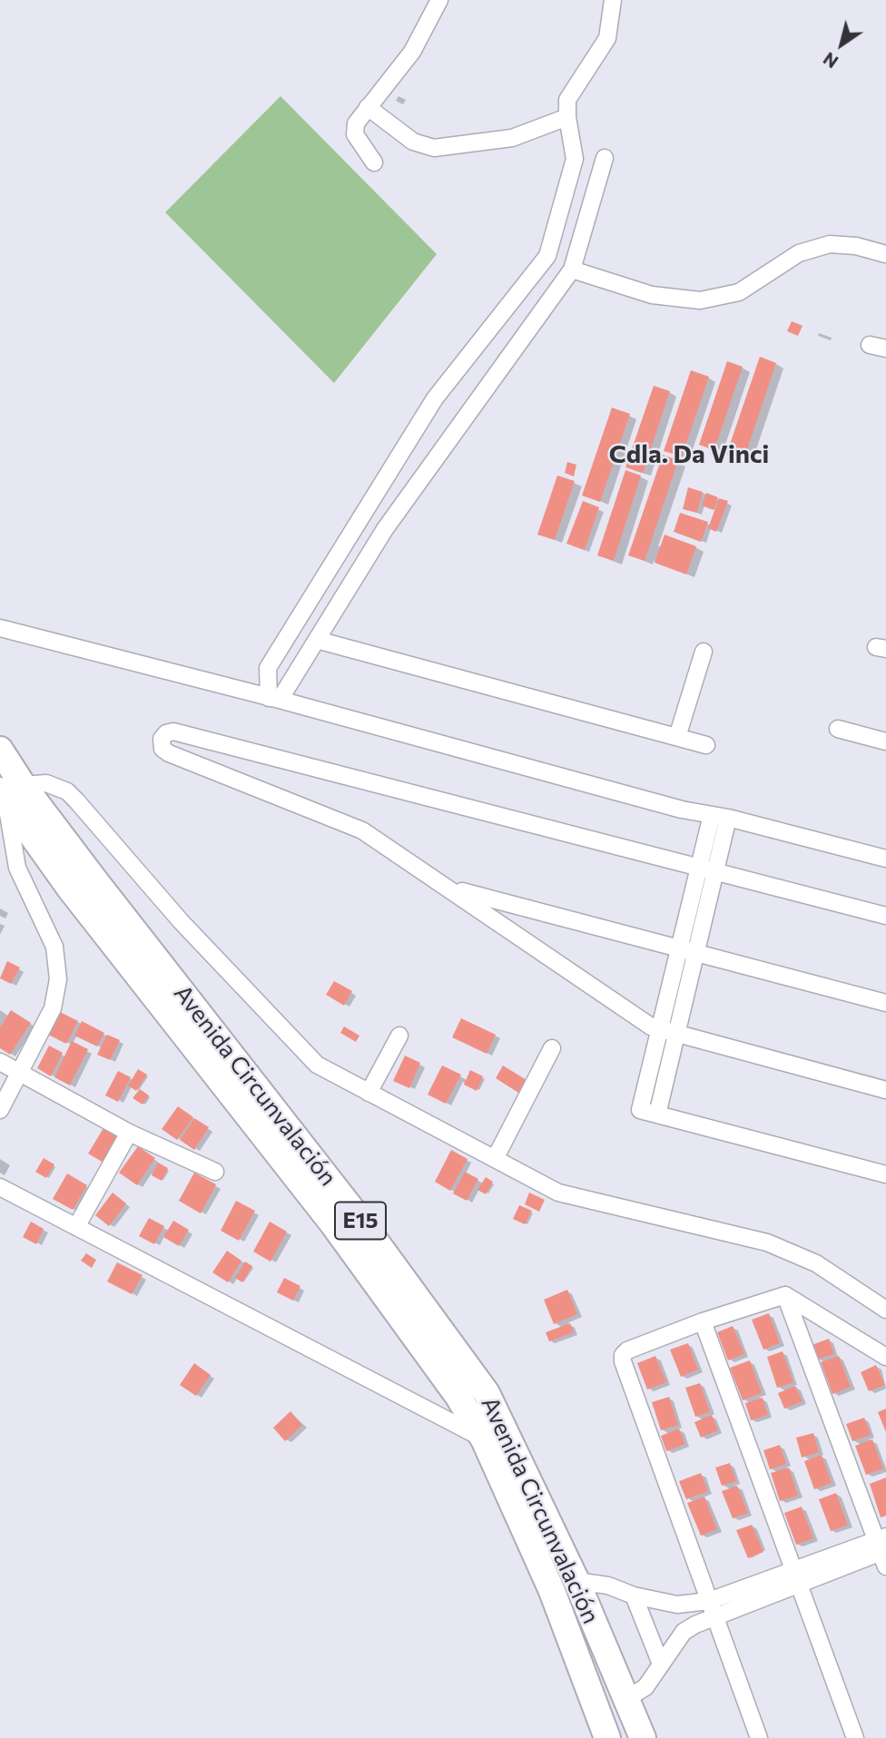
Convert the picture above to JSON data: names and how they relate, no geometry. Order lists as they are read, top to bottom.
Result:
{
  "streets": {
    "highway": ["Avenida Circunvalación", "E15"]
  },
  "districts": ["Cdla. Da Vinci"],
  "north": "bottom left"
}
